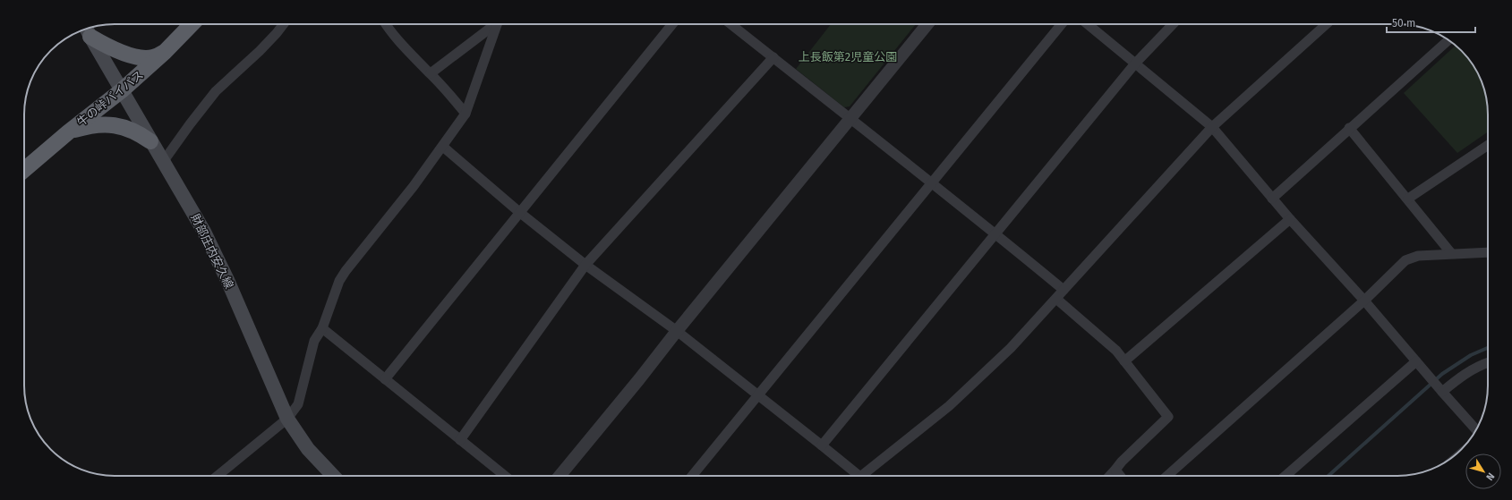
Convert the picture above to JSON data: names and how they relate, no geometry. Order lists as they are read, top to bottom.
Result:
{
  "streets": {
    "highway": ["牛の峠バイパス"],
    "main road": ["財部庄内安久線"]
  },
  "crossings": [
    ["牛の峠バイパス", "財部庄内安久線"]
  ],
  "parks": ["上長飯第2児童公園"],
  "scale_bar": "50 m",
  "north": "bottom right"
}
